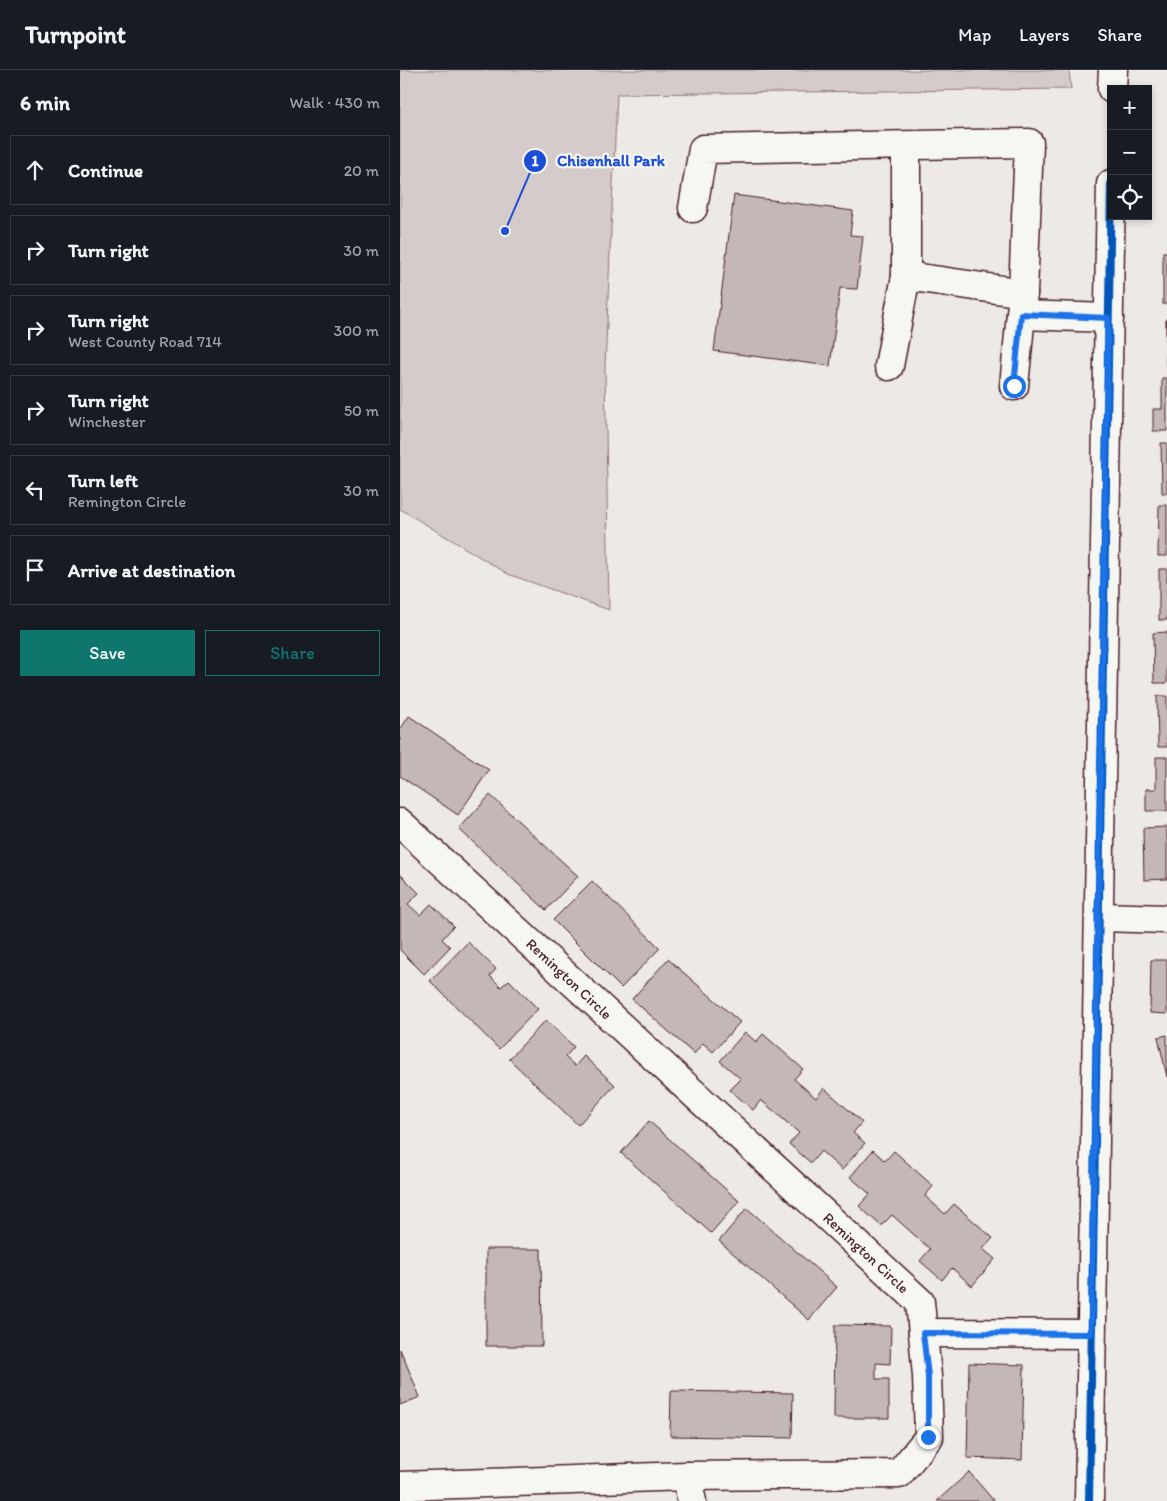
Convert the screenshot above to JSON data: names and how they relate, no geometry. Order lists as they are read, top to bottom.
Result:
{
  "streets": {
    "street": ["Remington Circle"]
  },
  "places": ["Chisenhall Park"],
  "page": {
    "header": "Turnpoint",
    "nav": ["Map", "Layers", "Share"],
    "heading": ["6 min", "Walk · 430 m"],
    "map_buttons": ["+", "−"],
    "list": [
      ["Continue", "20 m"],
      ["Turn right", "30 m"],
      ["Turn right", "West County Road 714", "300 m"],
      ["Turn right", "Winchester", "50 m"],
      ["Turn left", "Remington Circle", "30 m"],
      "Arrive at destination"
    ],
    "buttons": ["Save", "Share"]
  }
}
